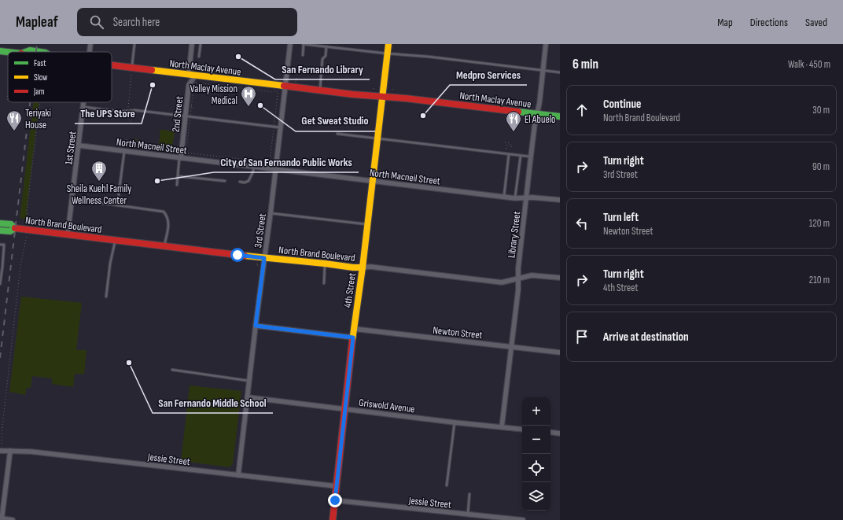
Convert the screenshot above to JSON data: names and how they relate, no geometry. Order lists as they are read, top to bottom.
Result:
{
  "streets": {
    "street": [
      "North Maclay Avenue",
      "2nd Street",
      "North Macneil Street",
      "1st Street",
      "North Brand Boulevard",
      "3rd Street",
      "Library Street",
      "4th Street",
      "Newton Street",
      "Griswold Avenue",
      "Jessie Street"
    ]
  },
  "crossings": [
    ["North Maclay Avenue", "2nd Street"],
    ["North Maclay Avenue", "3rd Street"],
    ["North Maclay Avenue", "Library Street"],
    ["North Maclay Avenue", "4th Street"],
    ["2nd Street", "North Macneil Street"],
    ["North Macneil Street", "1st Street"],
    ["North Macneil Street", "3rd Street"],
    ["North Macneil Street", "Library Street"],
    ["North Macneil Street", "4th Street"],
    ["1st Street", "North Brand Boulevard"],
    ["North Brand Boulevard", "3rd Street"],
    ["North Brand Boulevard", "Library Street"],
    ["North Brand Boulevard", "4th Street"],
    ["3rd Street", "Griswold Avenue"],
    ["3rd Street", "Jessie Street"],
    ["Library Street", "Newton Street"],
    ["Library Street", "Griswold Avenue"],
    ["4th Street", "Newton Street"],
    ["4th Street", "Griswold Avenue"],
    ["4th Street", "Jessie Street"]
  ],
  "places": {
    "other": [
      "San Fernando Library",
      "The UPS Store",
      "Get Sweat Studio",
      "Medpro Services",
      "City of San Fernando Public Works",
      "San Fernando Middle School"
    ],
    "hospital": ["Valley Mission Medical"],
    "restaurant": ["Teriyaki House", "El Abuelo"],
    "building": ["Sheila Kuehl Family Wellness Center"]
  },
  "legend": ["Fast", "Slow", "Jam"],
  "page": {
    "header": "Mapleaf",
    "search": "Search here",
    "nav": ["Map", "Directions", "Saved"],
    "heading": ["6 min", "Walk · 450 m"],
    "list": [
      ["Continue", "North Brand Boulevard", "30 m"],
      ["Turn right", "3rd Street", "90 m"],
      ["Turn left", "Newton Street", "120 m"],
      ["Turn right", "4th Street", "210 m"],
      "Arrive at destination"
    ],
    "map_buttons": ["+", "−"]
  }
}
